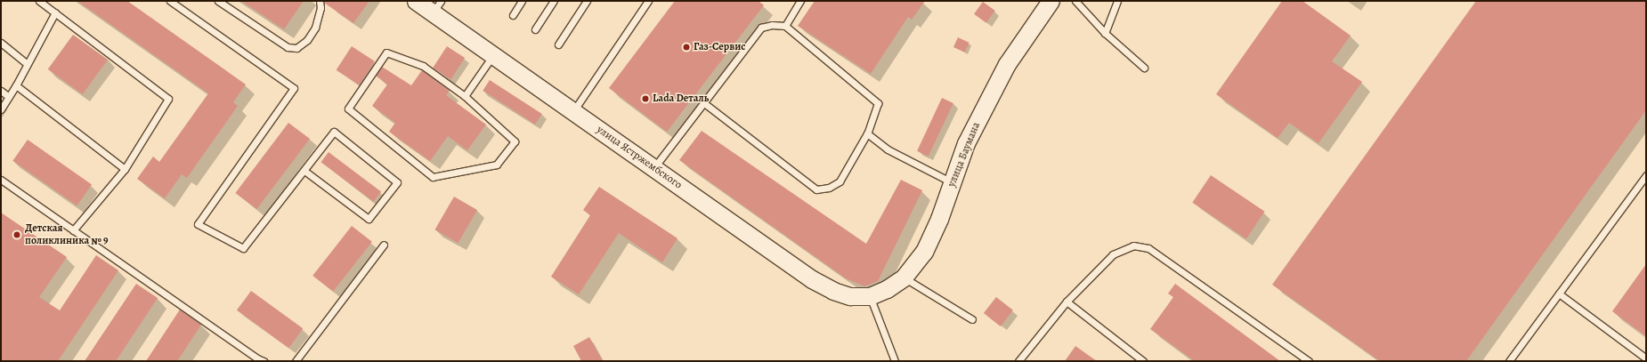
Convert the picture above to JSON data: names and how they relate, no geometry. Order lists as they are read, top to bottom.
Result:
{
  "streets": {
    "main road": ["улица Баумана", "улица Ястржембского"]
  },
  "crossings": [
    ["улица Баумана", "улица Ястржембского"]
  ],
  "places": ["Газ-Сервис", "Lada Dеталь", "Детская поликлиника № 9"]
}
